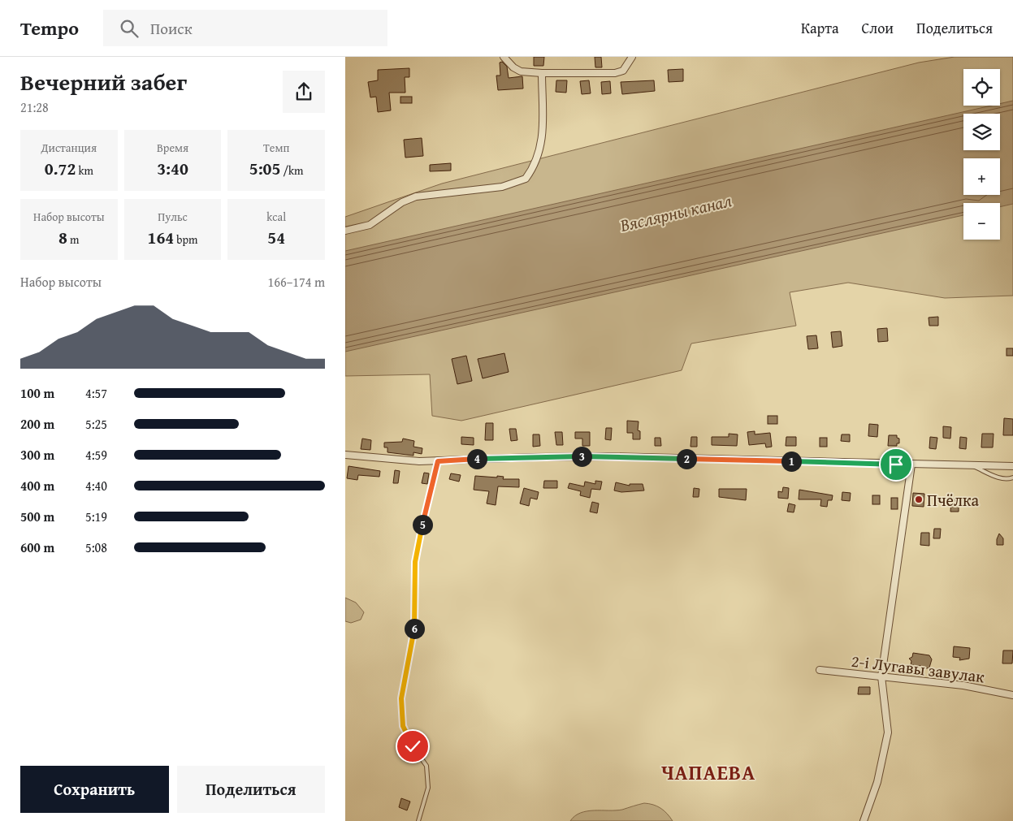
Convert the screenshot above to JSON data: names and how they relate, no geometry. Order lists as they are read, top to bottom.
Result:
{
  "streets": {
    "street": ["2-і Лугавы завулак"]
  },
  "districts": ["ЧАПАЕВА"],
  "water": ["Вяслярны канал"],
  "places": ["Пчёлка"],
  "page": {
    "header": "Tempo",
    "search": "Поиск",
    "nav": ["Карта", "Слои", "Поделиться"],
    "heading": ["Вечерний забег", "21:28"],
    "map_buttons": ["+", "−"],
    "stats": [
      ["Дистанция", "0.72 km"],
      ["Время", "3:40"],
      ["Темп", "5:05 /km"],
      ["Набор высоты", "8 m"],
      ["Пульс", "164 bpm"],
      ["kcal", "54"]
    ],
    "chart": ["Набор высоты", "166–174 m"],
    "list": [
      {
        "name": "100 m",
        "note": "4:57"
      },
      {
        "name": "200 m",
        "note": "5:25"
      },
      {
        "name": "300 m",
        "note": "4:59"
      },
      {
        "name": "400 m",
        "note": "4:40"
      },
      {
        "name": "500 m",
        "note": "5:19"
      },
      {
        "name": "600 m",
        "note": "5:08"
      }
    ],
    "pins": [
      "3",
      "2",
      "4",
      "1",
      "5",
      "6"
    ],
    "buttons": ["Сохранить", "Поделиться"]
  }
}
